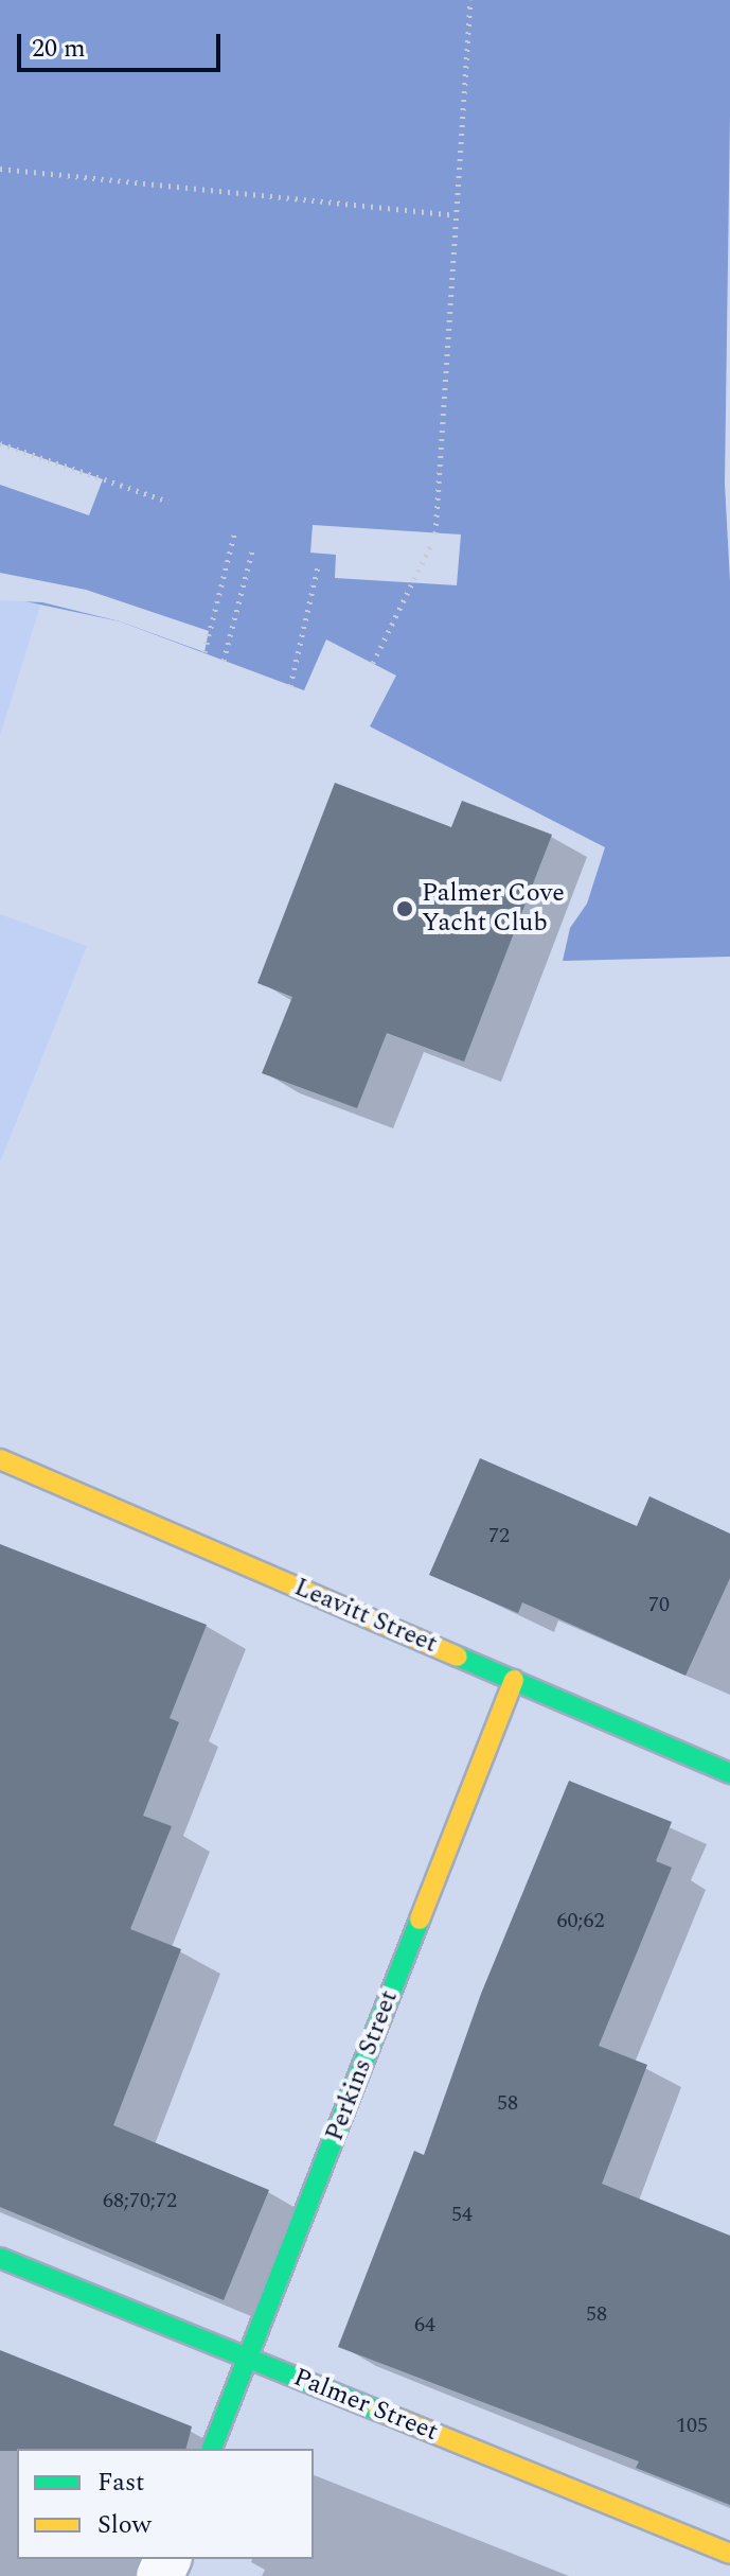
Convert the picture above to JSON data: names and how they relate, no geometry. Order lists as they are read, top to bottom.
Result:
{
  "streets": {
    "street": ["Leavitt Street", "Perkins Street", "Palmer Street"]
  },
  "crossings": [
    ["Leavitt Street", "Perkins Street"],
    ["Perkins Street", "Palmer Street"]
  ],
  "places": ["Palmer Cove Yacht Club"],
  "house_numbers": [
    "72",
    "70",
    "60;62",
    "58",
    "68;70;72",
    "54",
    "58",
    "64",
    "105"
  ],
  "legend": ["Fast", "Slow"],
  "scale_bar": "20 m"
}
